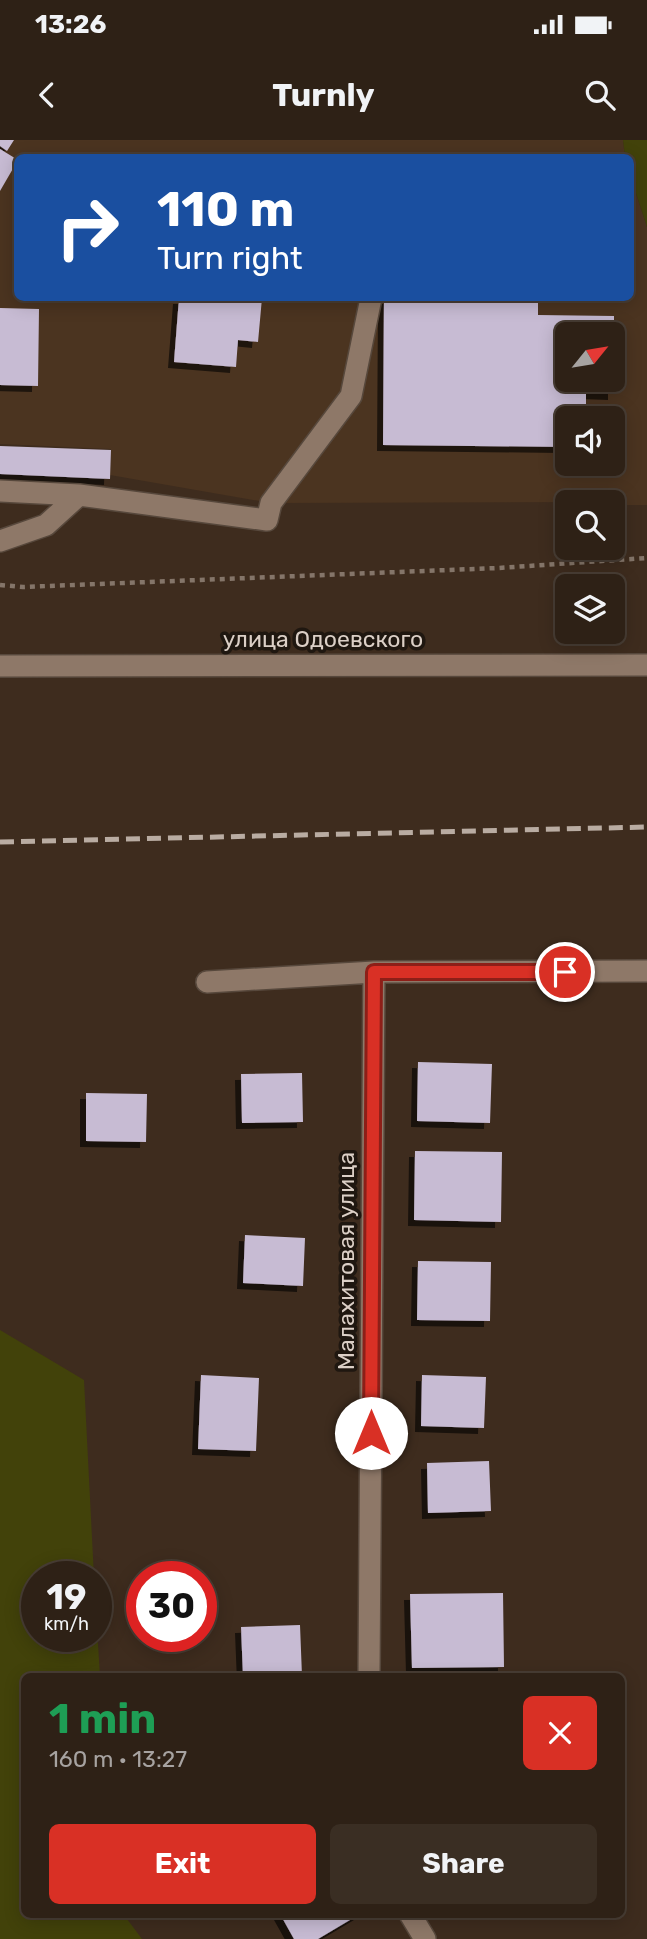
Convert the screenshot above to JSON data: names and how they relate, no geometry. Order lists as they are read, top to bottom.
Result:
{
  "streets": {
    "street": ["улица Одоевского", "Малахитовая улица"]
  },
  "north": "top right",
  "page": {
    "status": "13:26",
    "header": "Turnly",
    "turn": ["110 m", "Turn right"],
    "speed": "19 km/h",
    "limit": "30",
    "heading": ["1 min", "160 m · 13:27"],
    "buttons": ["Exit", "Share"]
  }
}
